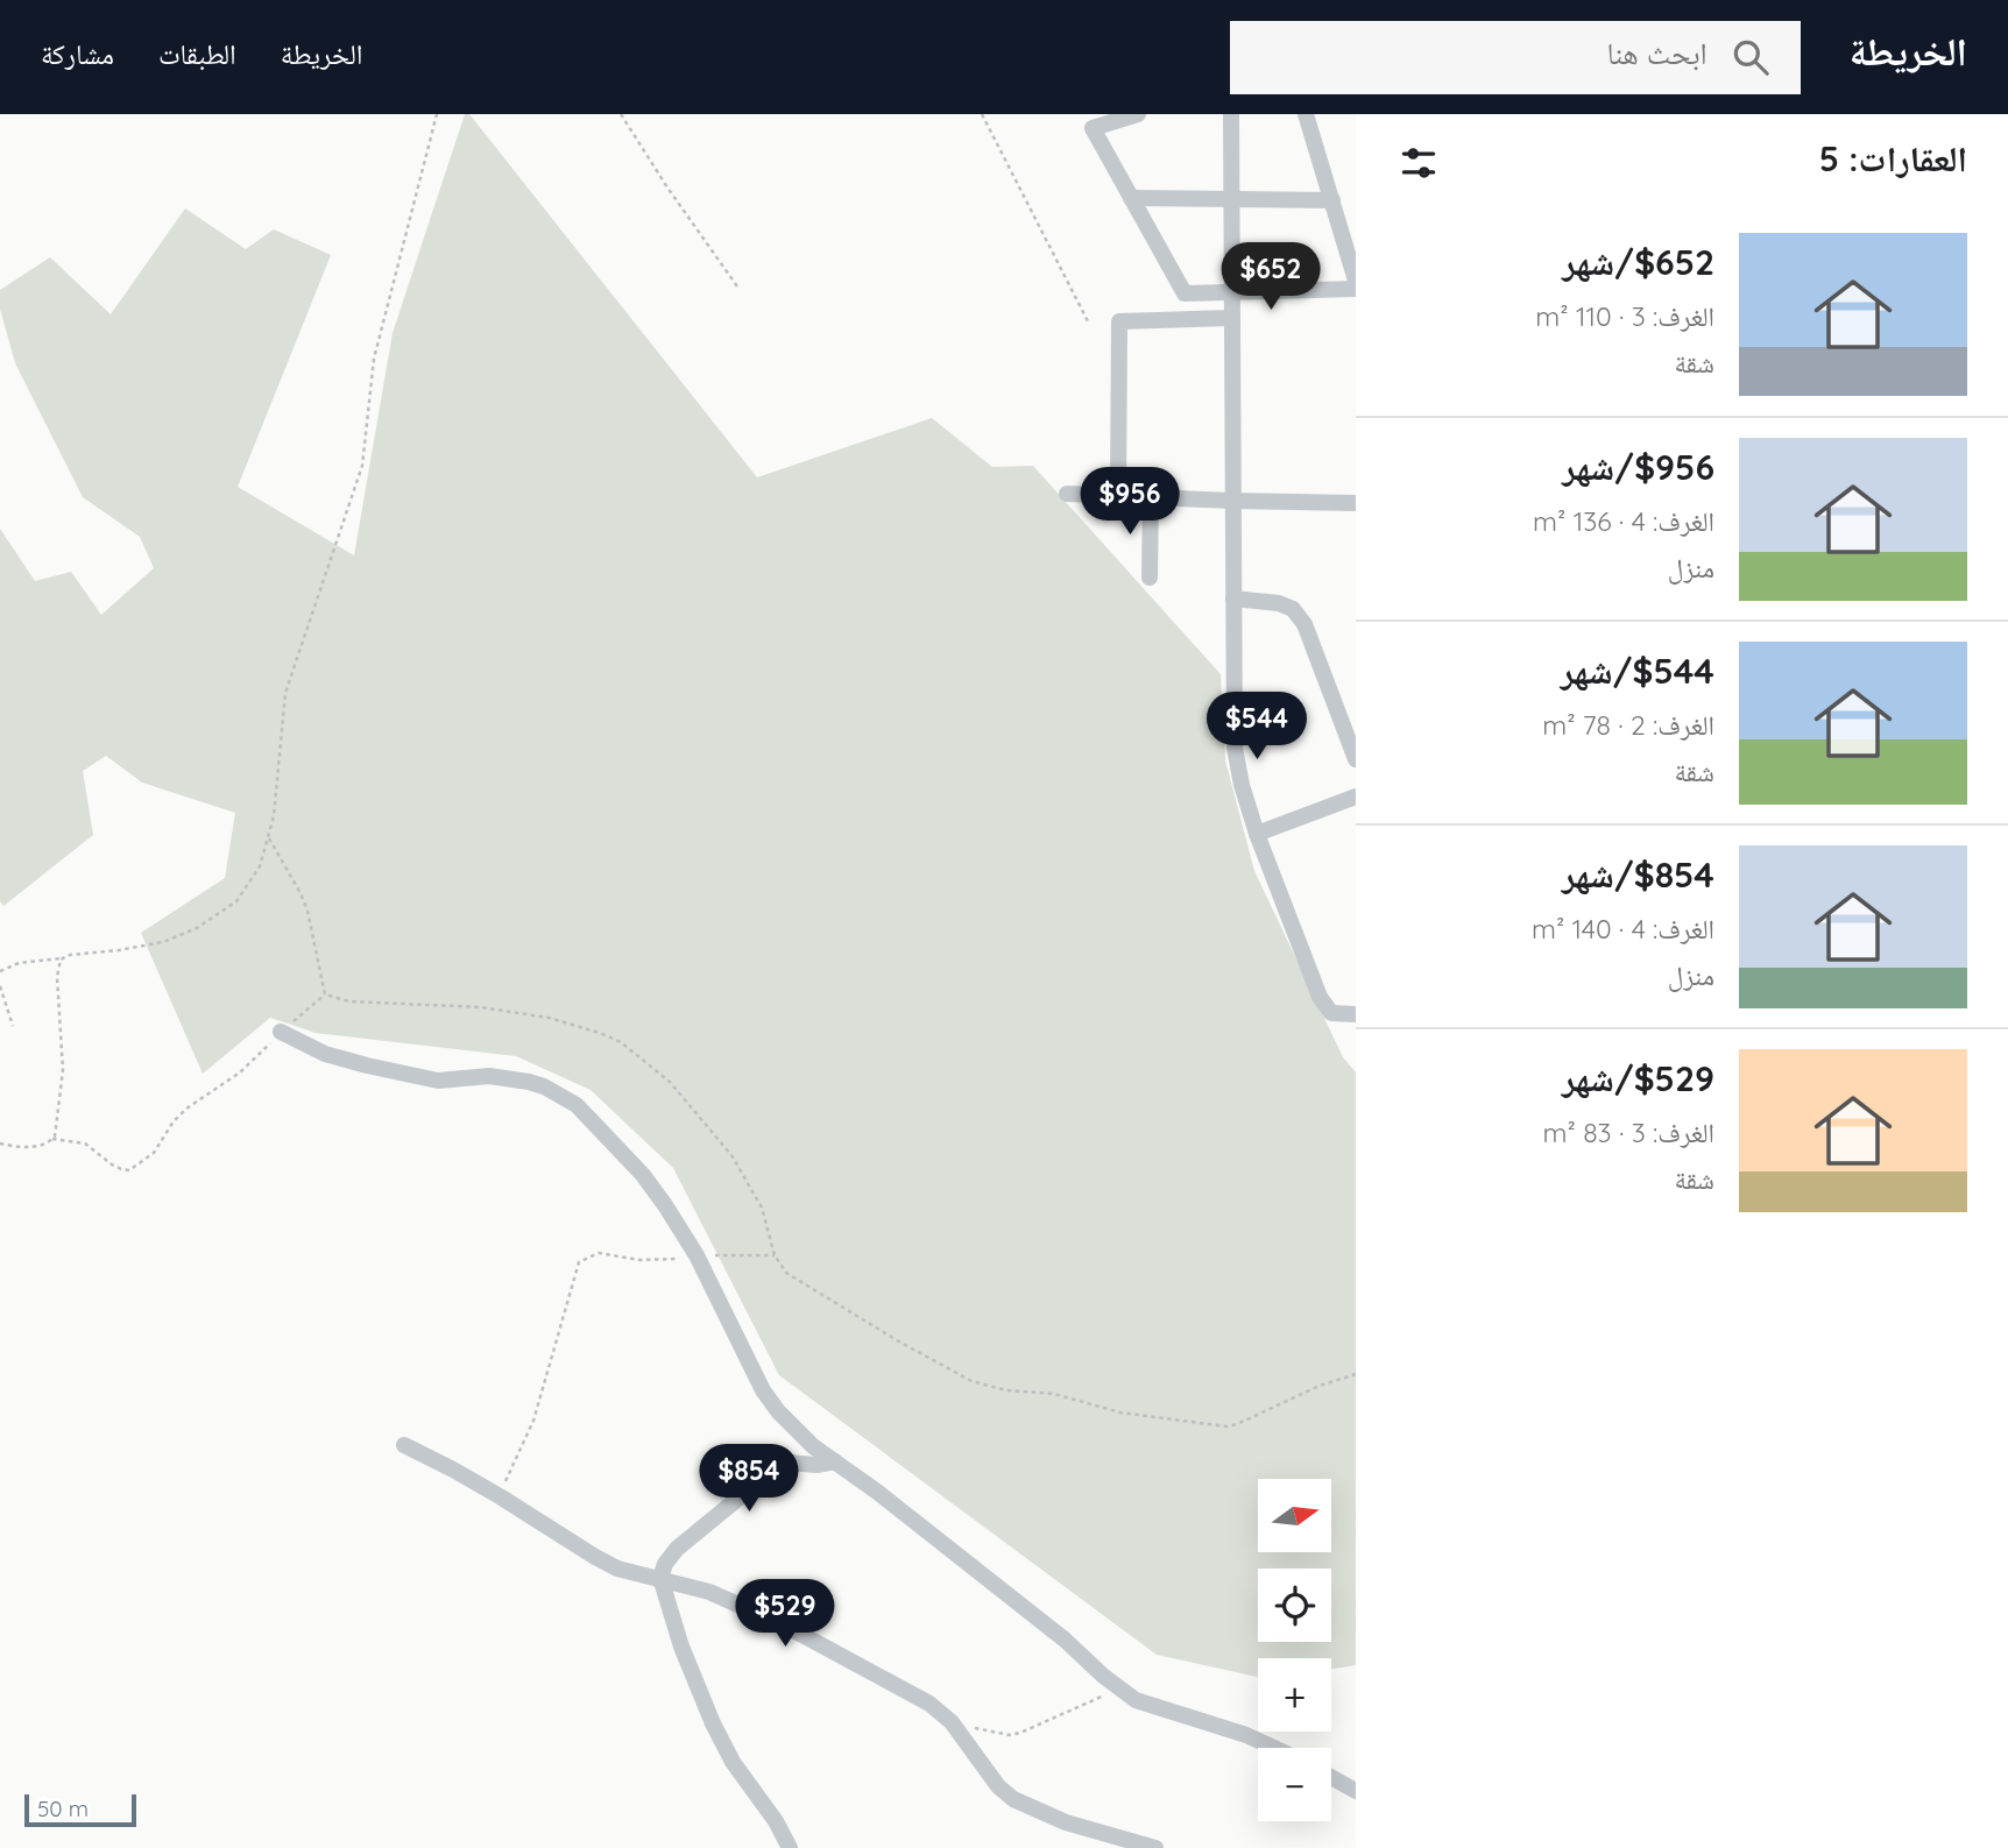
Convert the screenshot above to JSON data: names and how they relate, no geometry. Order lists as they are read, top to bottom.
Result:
{
  "scale_bar": "50 m",
  "north": "right",
  "page": {
    "header": "الخريطة",
    "search": "ابحث هنا",
    "nav": ["الخريطة", "الطبقات", "مشاركة"],
    "heading": "العقارات: 5",
    "list": [
      {
        "name": "$652/شهر",
        "note": "الغرف: 3 · 110 m² · شقة"
      },
      {
        "name": "$956/شهر",
        "note": "الغرف: 4 · 136 m² · منزل"
      },
      {
        "name": "$544/شهر",
        "note": "الغرف: 2 · 78 m² · شقة"
      },
      {
        "name": "$854/شهر",
        "note": "الغرف: 4 · 140 m² · منزل"
      },
      {
        "name": "$529/شهر",
        "note": "الغرف: 3 · 83 m² · شقة"
      }
    ],
    "price": [
      "$652",
      "$956",
      "$544",
      "$854",
      "$529"
    ],
    "map_buttons": ["+", "−"],
    "scale": "50 m"
  }
}
